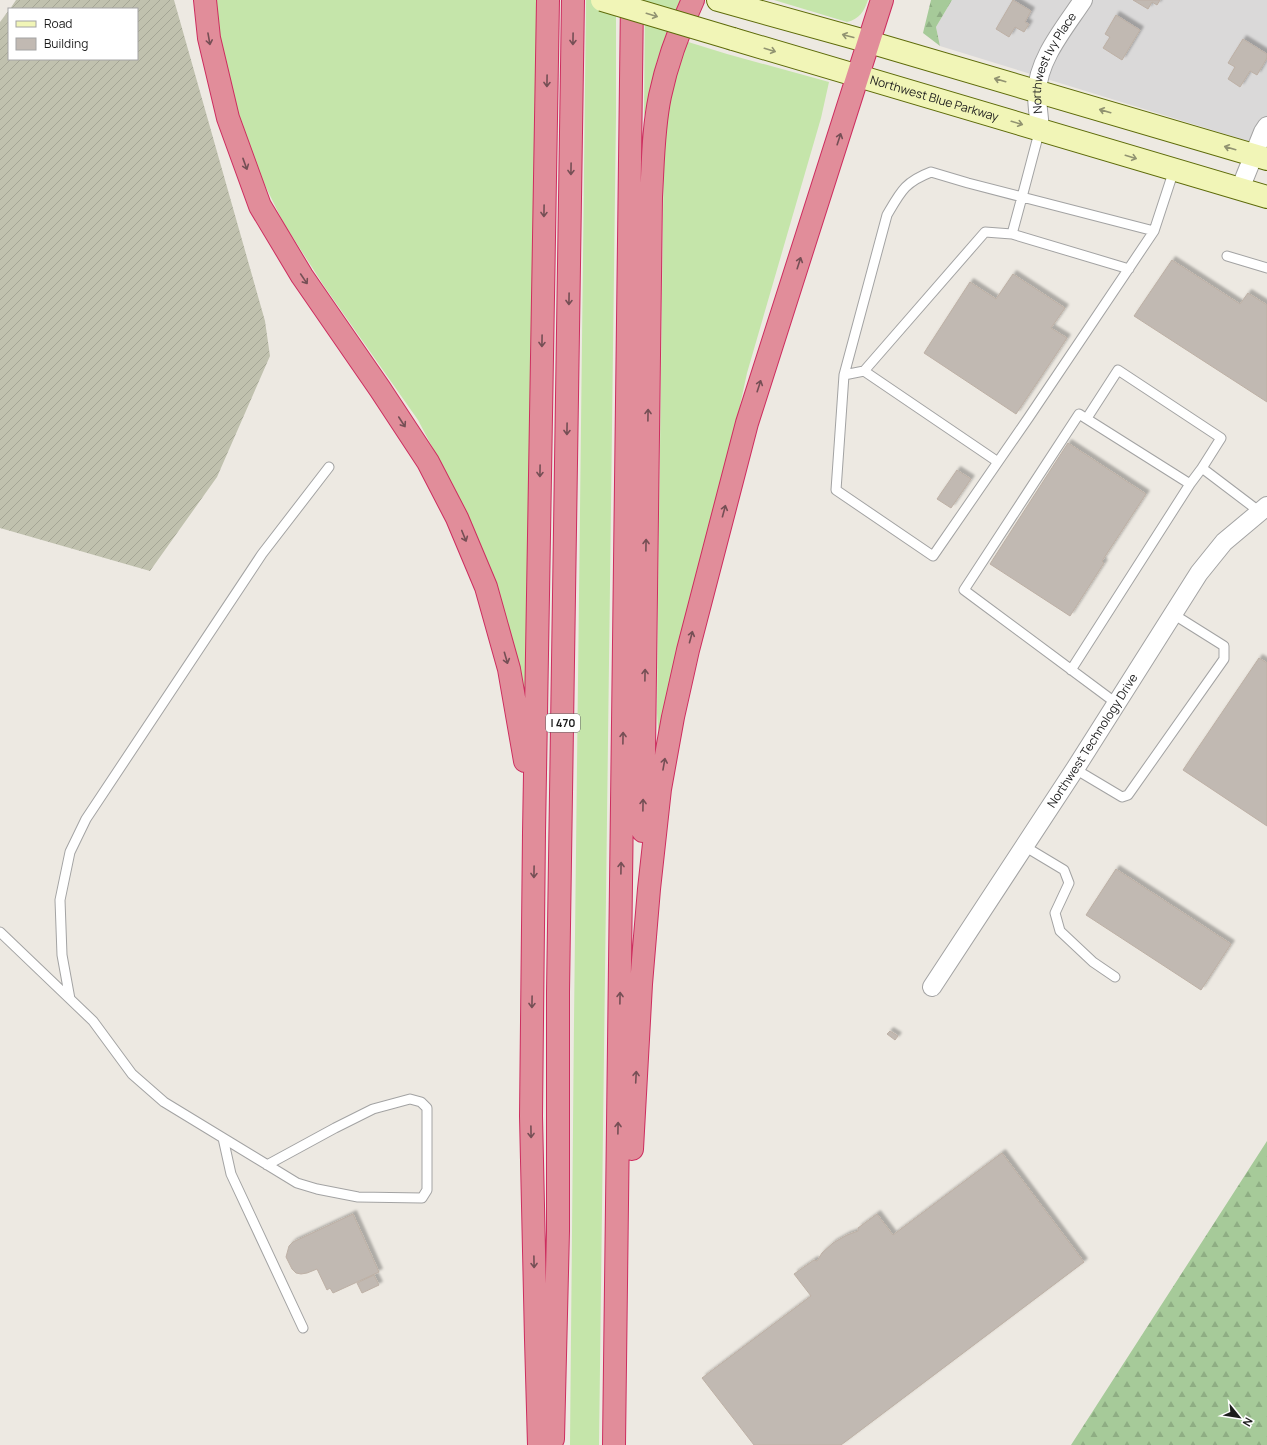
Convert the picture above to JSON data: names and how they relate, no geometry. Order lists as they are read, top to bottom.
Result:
{
  "streets": {
    "highway": ["I 470"],
    "street": ["Northwest Ivy Place", "Northwest Blue Parkway", "Northwest Technology Drive"]
  },
  "crossings": [
    ["Northwest Ivy Place", "Northwest Blue Parkway"]
  ],
  "legend": ["Road", "Building"],
  "north": "bottom right"
}
